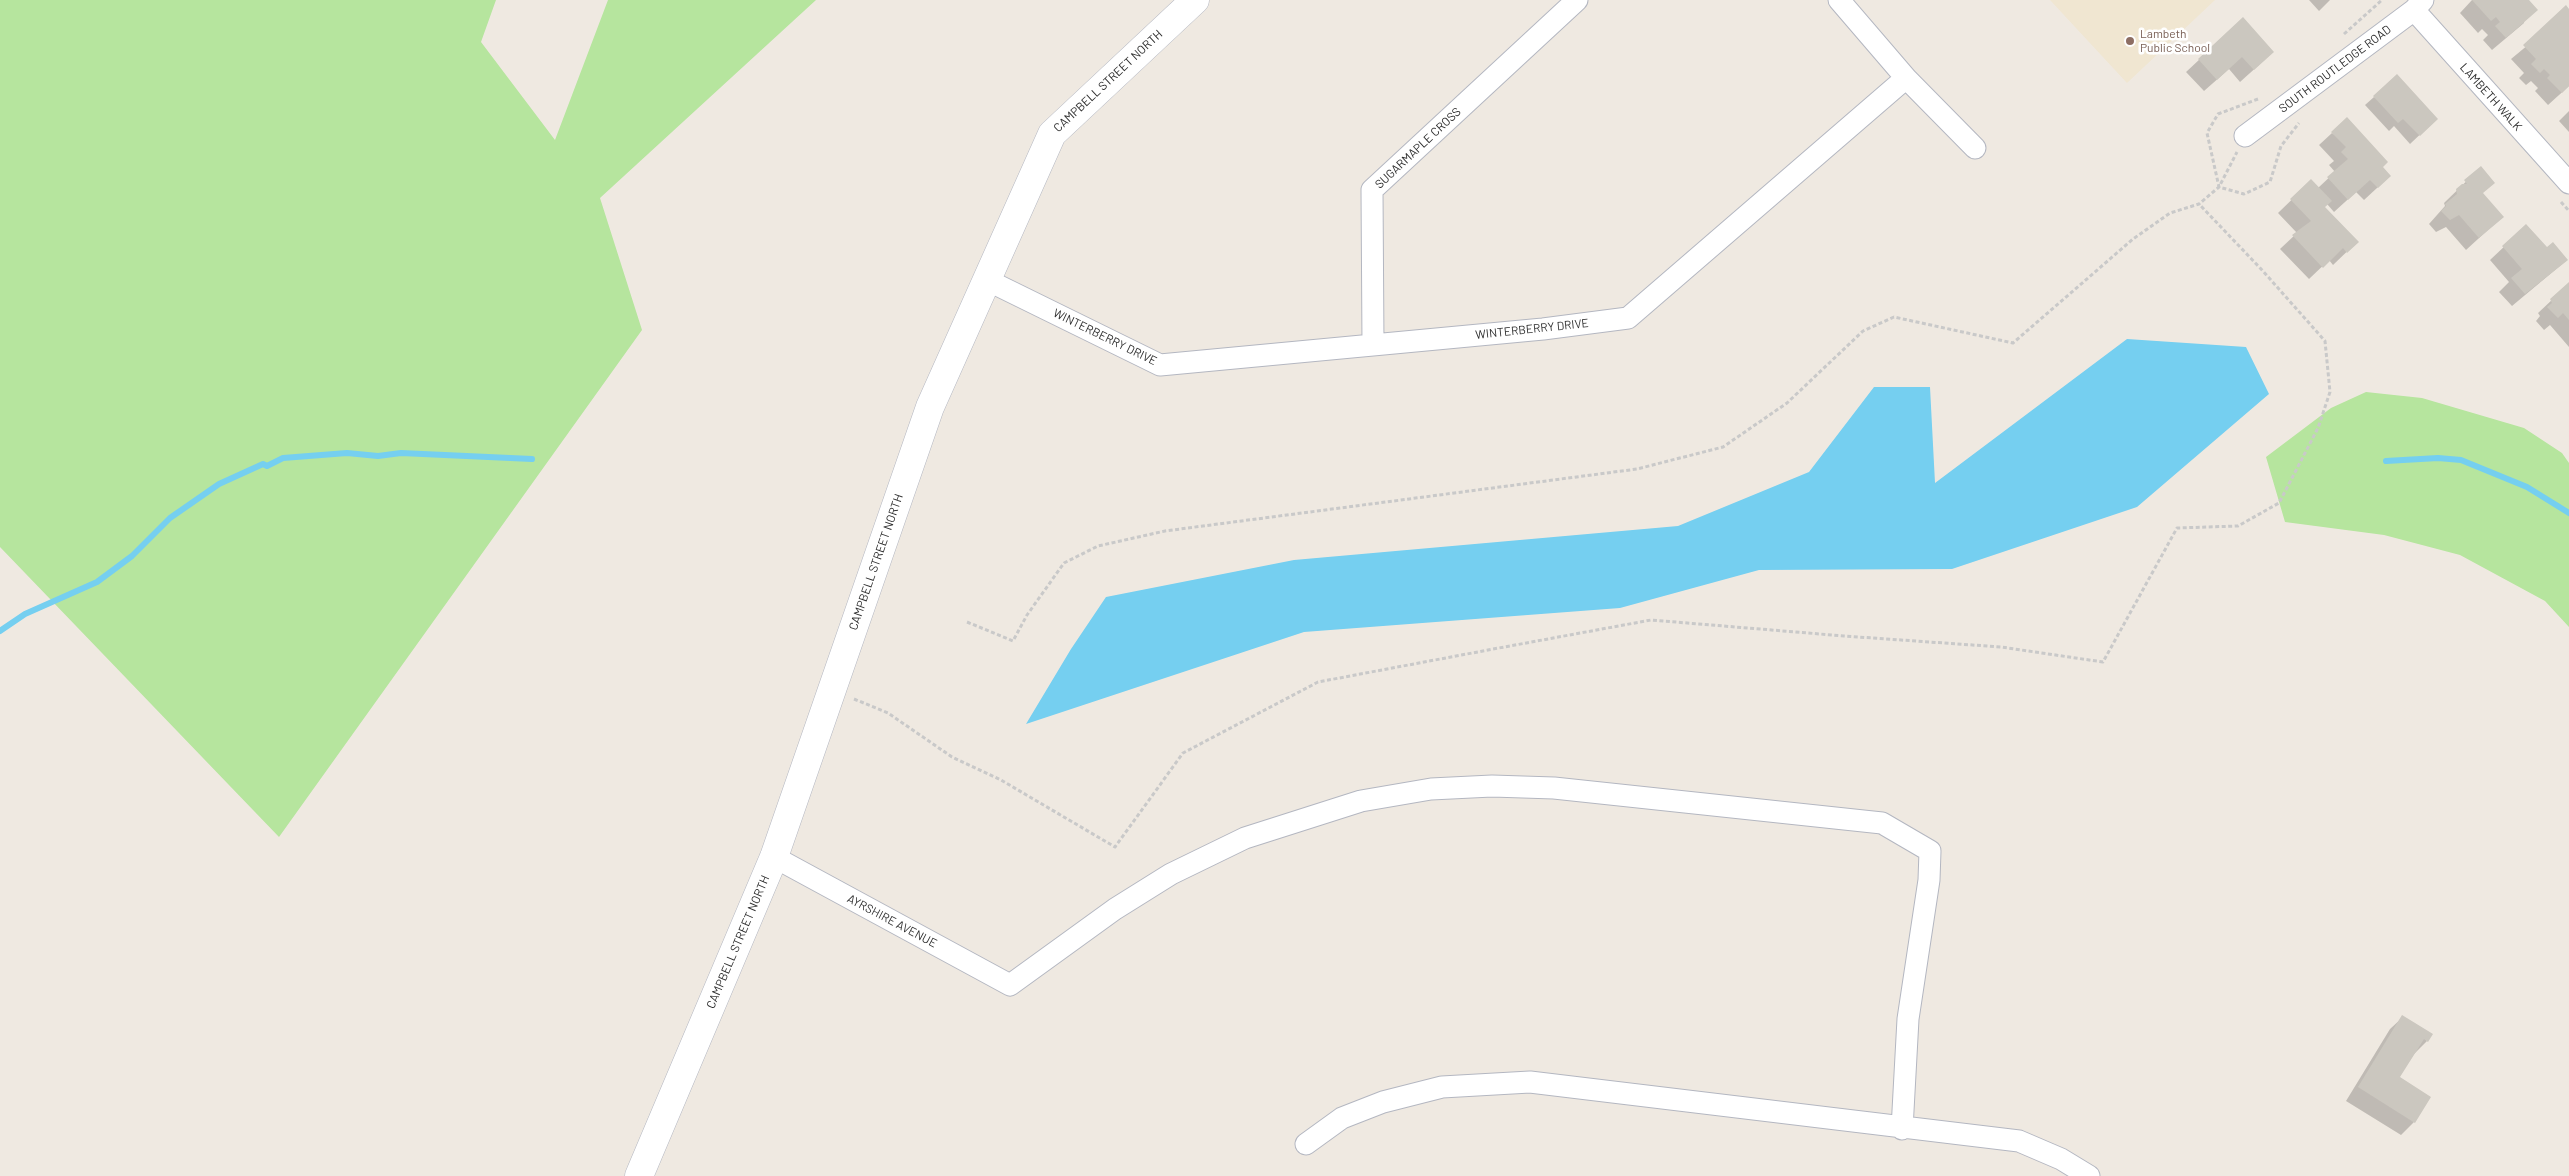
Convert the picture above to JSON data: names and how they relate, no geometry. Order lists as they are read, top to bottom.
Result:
{
  "streets": {
    "street": [
      "SOUTH ROUTLEDGE ROAD",
      "CAMPBELL STREET NORTH",
      "LAMBETH WALK",
      "SUGARMAPLE CROSS",
      "WINTERBERRY DRIVE",
      "AYRSHIRE AVENUE"
    ]
  },
  "crossings": [
    ["SOUTH ROUTLEDGE ROAD", "LAMBETH WALK"],
    ["CAMPBELL STREET NORTH", "WINTERBERRY DRIVE"],
    ["CAMPBELL STREET NORTH", "AYRSHIRE AVENUE"],
    ["SUGARMAPLE CROSS", "WINTERBERRY DRIVE"]
  ],
  "places": ["Lambeth Public School"]
}
